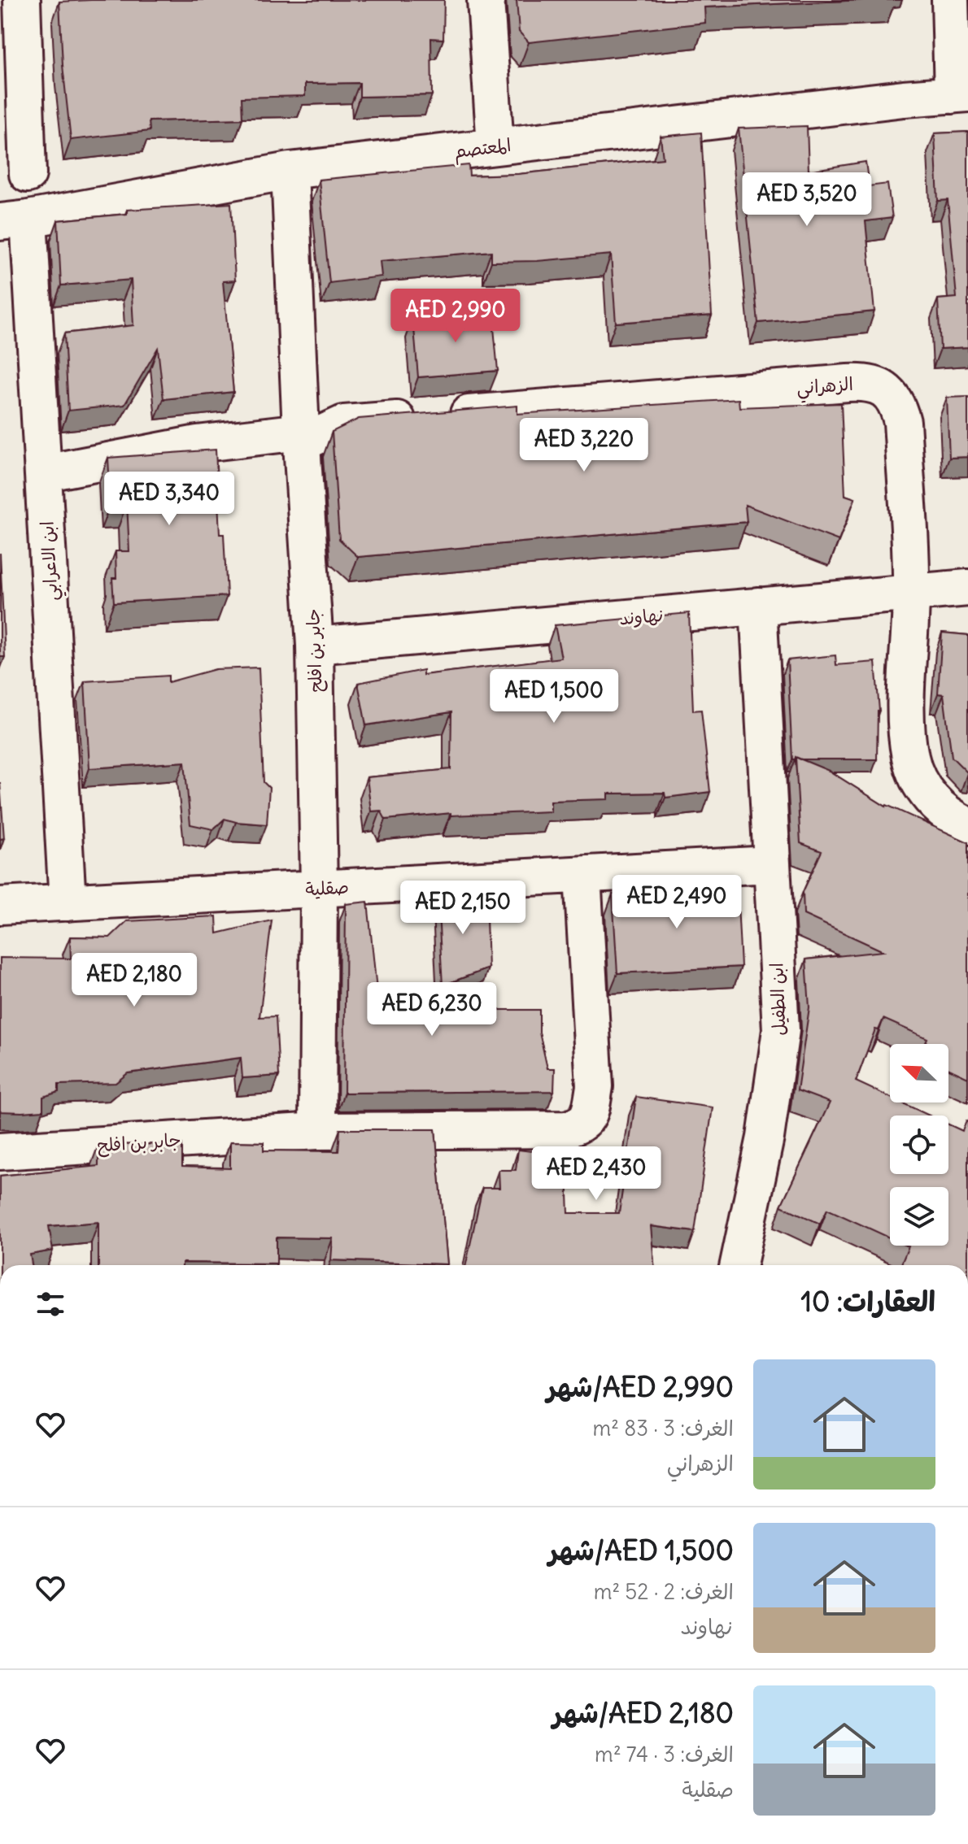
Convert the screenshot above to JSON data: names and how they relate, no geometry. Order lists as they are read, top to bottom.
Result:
{
  "streets": {
    "street": [
      "المعتصم",
      "الزهراني",
      "ابن الاعرابي",
      "نهاوند",
      "جابر بن افلح",
      "صقلية",
      "ابن الطفيل"
    ]
  },
  "crossings": [
    ["المعتصم", "ابن الاعرابي"],
    ["المعتصم", "جابر بن افلح"],
    ["الزهراني", "ابن الاعرابي"],
    ["الزهراني", "نهاوند"],
    ["الزهراني", "جابر بن افلح"],
    ["ابن الاعرابي", "صقلية"],
    ["نهاوند", "جابر بن افلح"],
    ["نهاوند", "ابن الطفيل"],
    ["جابر بن افلح", "صقلية"],
    ["صقلية", "ابن الطفيل"]
  ],
  "north": "top left",
  "page": {
    "price": [
      "AED 3,520",
      "AED 2,990",
      "AED 3,220",
      "AED 3,340",
      "AED 1,500",
      "AED 2,490",
      "AED 2,150",
      "AED 2,180",
      "AED 6,230",
      "AED 2,430"
    ],
    "heading": "العقارات: 10",
    "list": [
      {
        "name": "AED 2,990/شهر",
        "note": "الغرف: 3 · 83 m² · الزهراني"
      },
      {
        "name": "AED 1,500/شهر",
        "note": "الغرف: 2 · 52 m² · نهاوند"
      },
      {
        "name": "AED 2,180/شهر",
        "note": "الغرف: 3 · 74 m² · صقلية"
      }
    ]
  }
}
